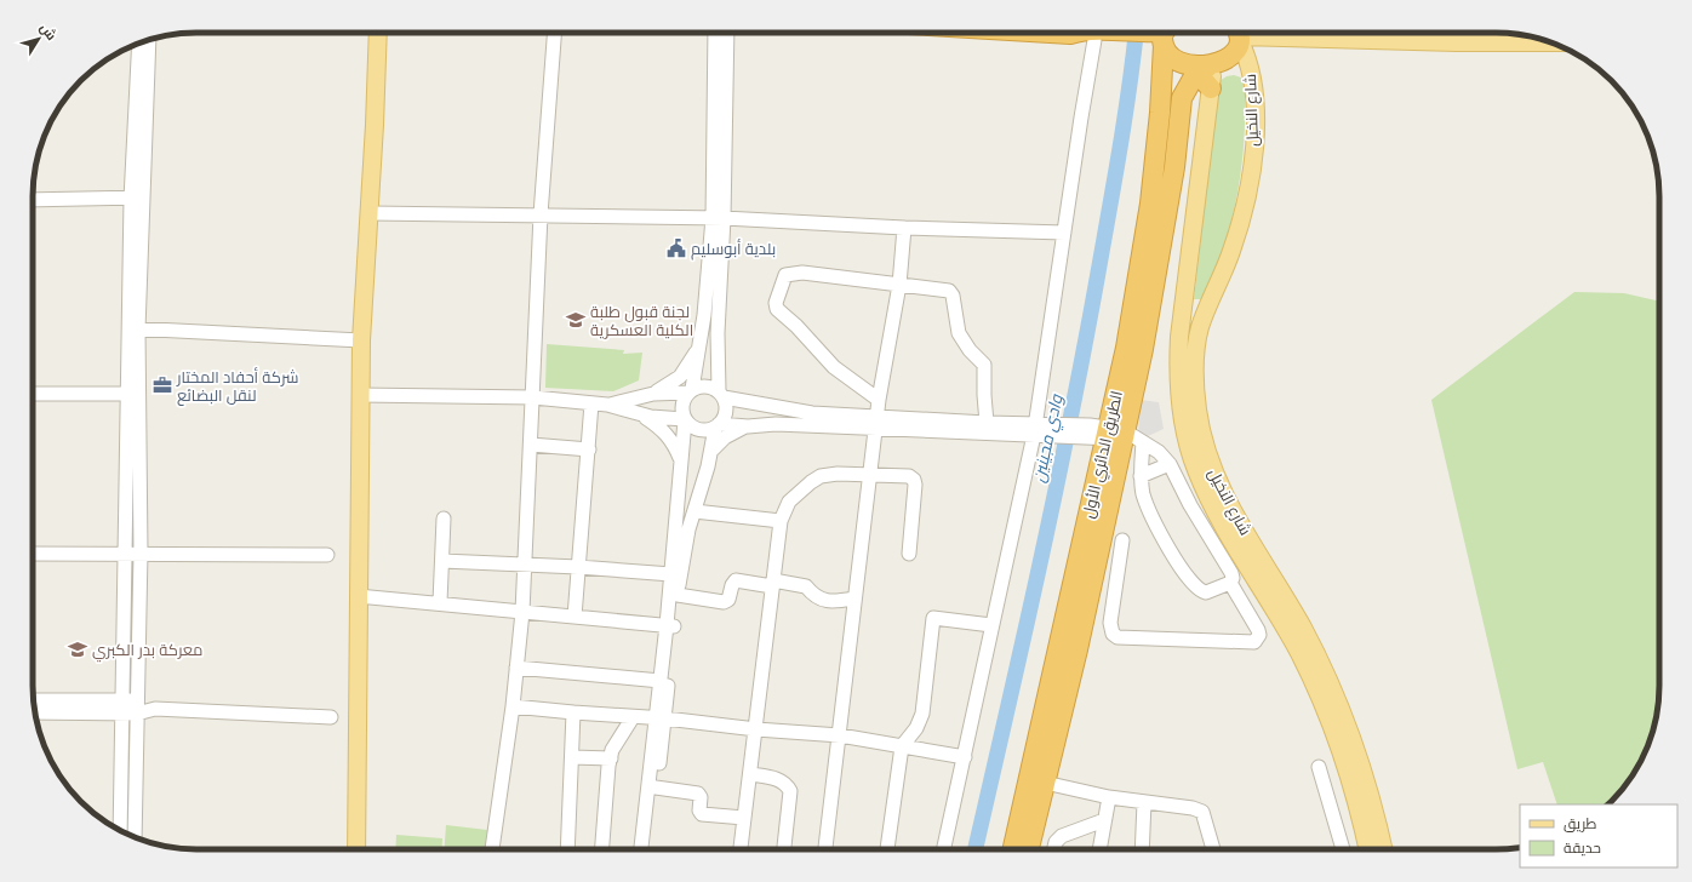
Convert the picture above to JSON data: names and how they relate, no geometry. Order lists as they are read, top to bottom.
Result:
{
  "streets": {
    "highway": ["الطريق الدائري الأول"],
    "main road": ["شارع النخيل"]
  },
  "crossings": [
    ["شارع النخيل", "الطريق الدائري الأول"]
  ],
  "water": ["وادي مجينين"],
  "places": {
    "public building": ["بلدية أبوسليم"],
    "school or university": ["لجنة قبول طلبة الكلية العسكرية", "معركة بدر الكبري"],
    "office": ["شركة أحفاد المختار لنقل البضائع"]
  },
  "legend": ["طريق", "حديقة"],
  "north": "top right"
}
